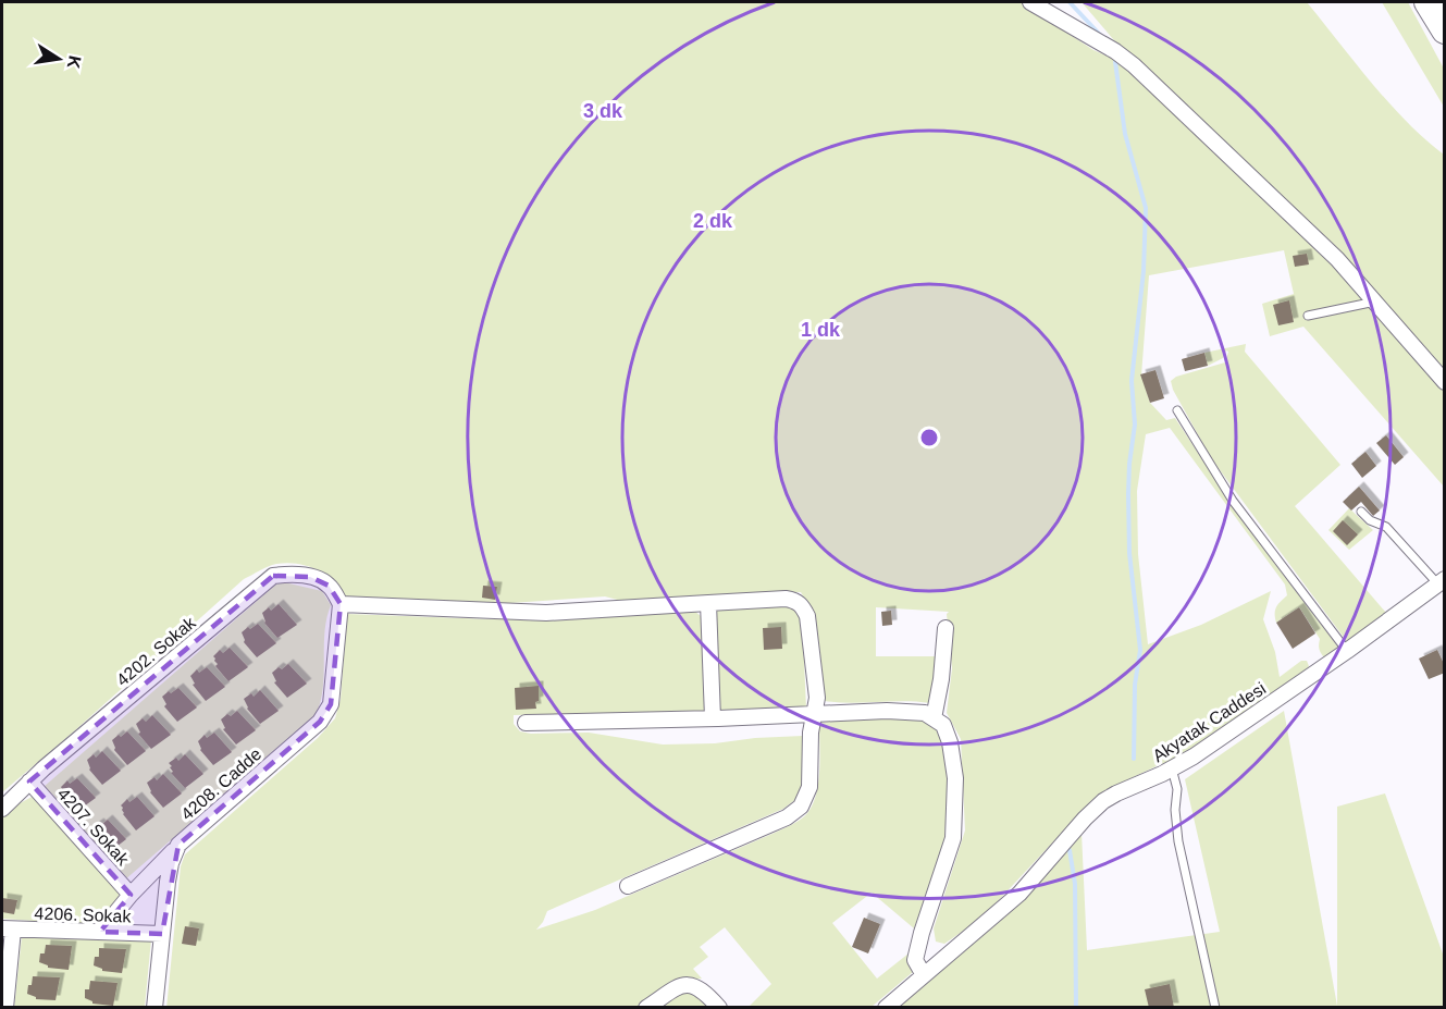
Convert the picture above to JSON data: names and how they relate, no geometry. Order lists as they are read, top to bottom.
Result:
{
  "streets": {
    "street": [
      "4202. Sokak",
      "Akyatak Caddesi",
      "4208. Cadde",
      "4207. Sokak",
      "4206. Sokak"
    ]
  },
  "crossings": [
    ["4202. Sokak", "4208. Cadde"],
    ["4202. Sokak", "4207. Sokak"],
    ["4208. Cadde", "4206. Sokak"]
  ],
  "north": "right",
  "rings": ["3 dk", "2 dk", "1 dk"]
}
